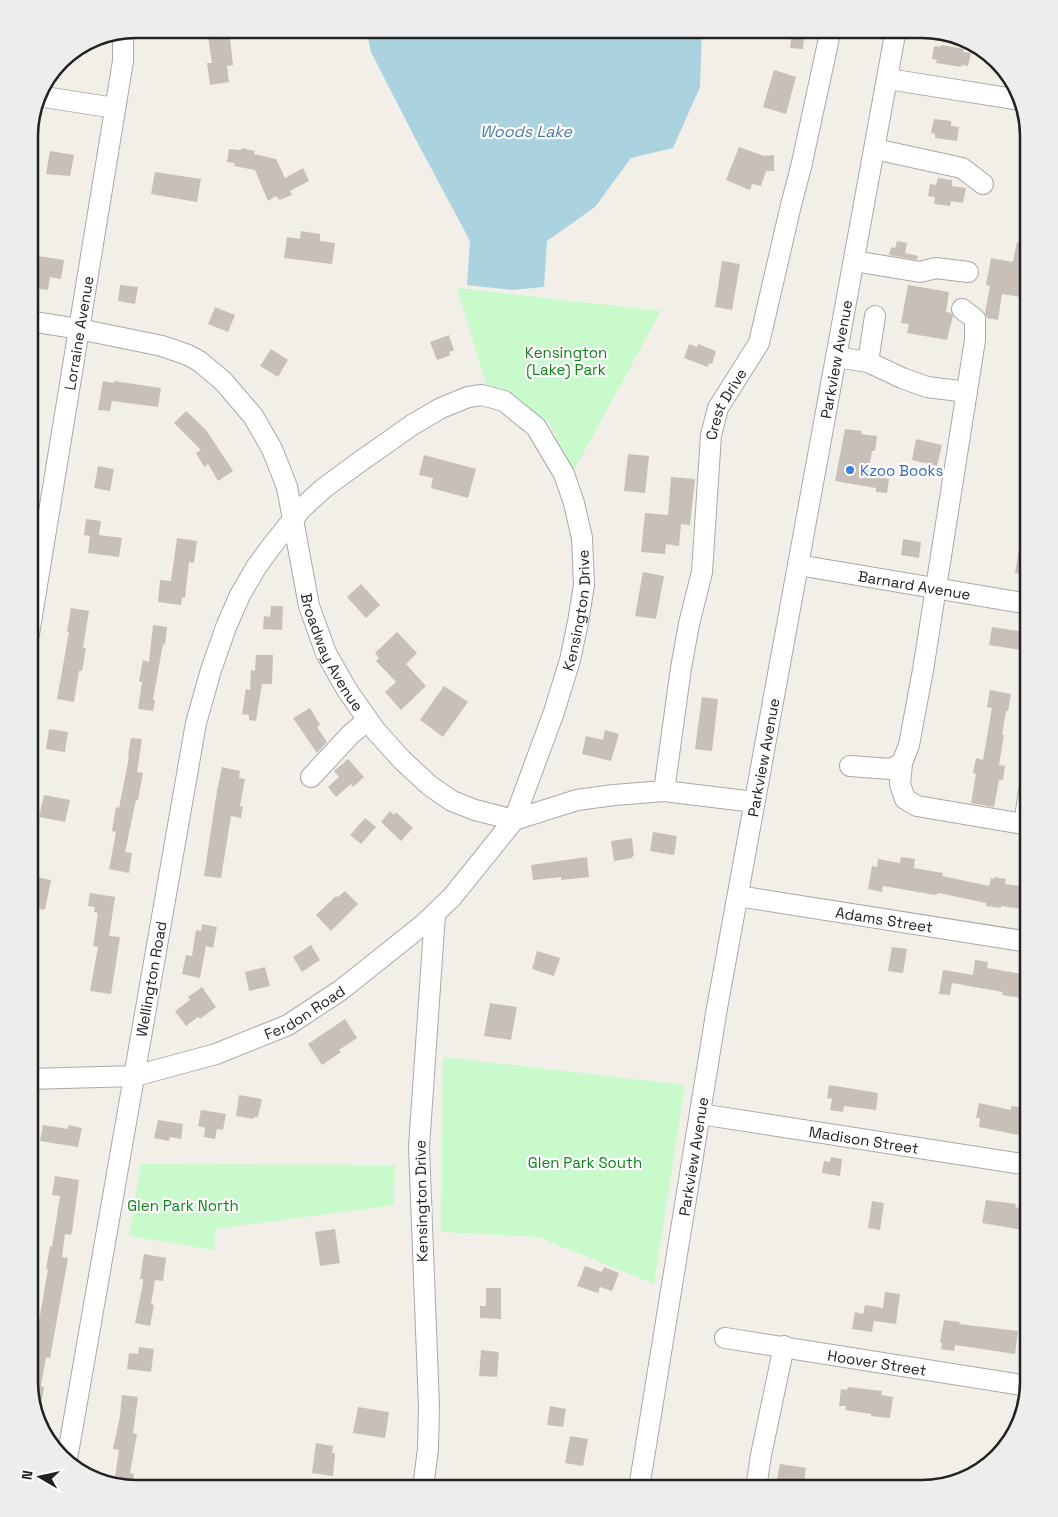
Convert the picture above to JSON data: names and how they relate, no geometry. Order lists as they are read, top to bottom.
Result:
{
  "streets": {
    "street": [
      "Lorraine Avenue",
      "Parkview Avenue",
      "Crest Drive",
      "Barnard Avenue",
      "Kensington Drive",
      "Broadway Avenue",
      "Adams Street",
      "Wellington Road",
      "Ferdon Road",
      "Madison Street",
      "Hoover Street"
    ]
  },
  "crossings": [
    ["Lorraine Avenue", "Broadway Avenue"],
    ["Parkview Avenue", "Barnard Avenue"],
    ["Parkview Avenue", "Adams Street"],
    ["Parkview Avenue", "Madison Street"],
    ["Kensington Drive", "Broadway Avenue"],
    ["Kensington Drive", "Wellington Road"],
    ["Kensington Drive", "Ferdon Road"],
    ["Broadway Avenue", "Wellington Road"],
    ["Broadway Avenue", "Ferdon Road"],
    ["Wellington Road", "Ferdon Road"]
  ],
  "water": ["Woods Lake"],
  "parks": ["Kensington (Lake) Park", "Glen Park South", "Glen Park North"],
  "places": ["Kzoo Books"],
  "north": "left"
}
